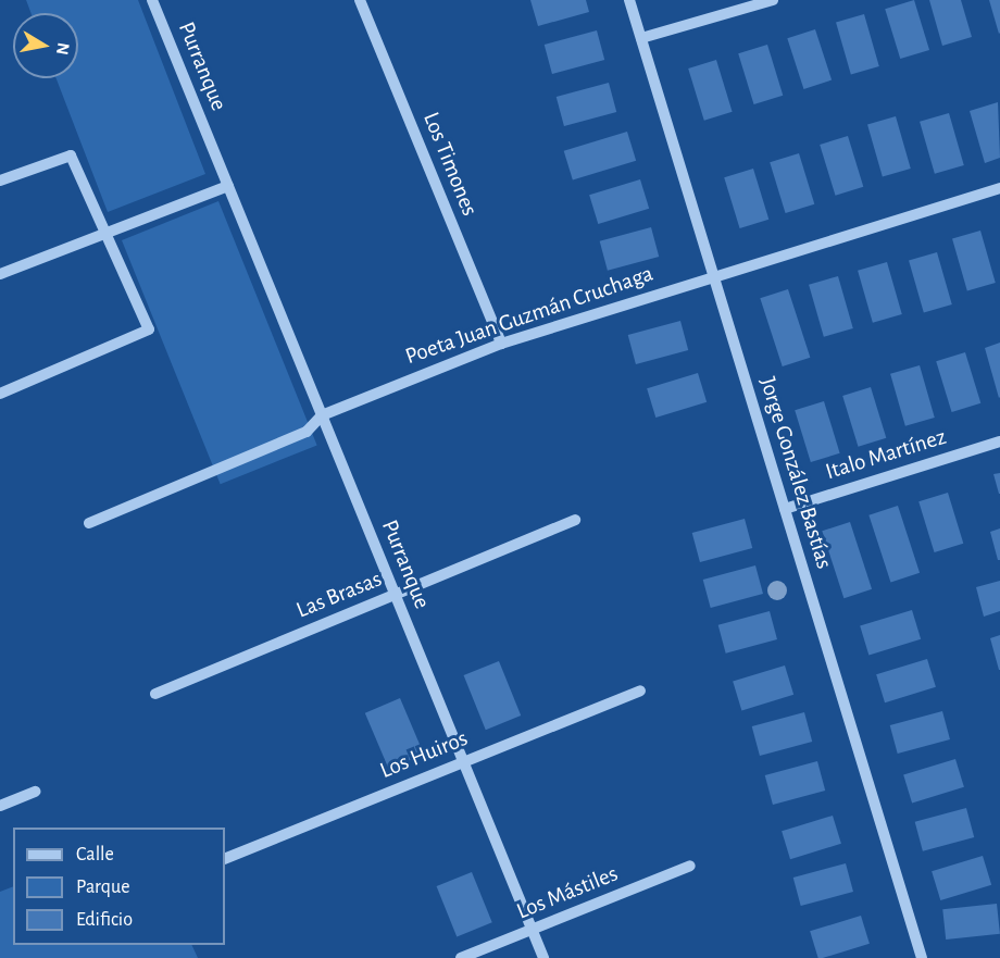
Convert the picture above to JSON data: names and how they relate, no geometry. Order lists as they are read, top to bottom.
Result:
{
  "streets": {
    "street": [
      "Purranque",
      "Los Timones",
      "Poeta Juan Guzmán Cruchaga",
      "Italo Martínez",
      "Jorge González Bastías",
      "Las Brasas",
      "Los Huiros",
      "Los Mástiles"
    ]
  },
  "crossings": [
    ["Purranque", "Poeta Juan Guzmán Cruchaga"],
    ["Purranque", "Las Brasas"],
    ["Purranque", "Los Huiros"],
    ["Purranque", "Los Mástiles"],
    ["Los Timones", "Poeta Juan Guzmán Cruchaga"],
    ["Poeta Juan Guzmán Cruchaga", "Jorge González Bastías"],
    ["Italo Martínez", "Jorge González Bastías"]
  ],
  "legend": ["Calle", "Parque", "Edificio"],
  "north": "right"
}
